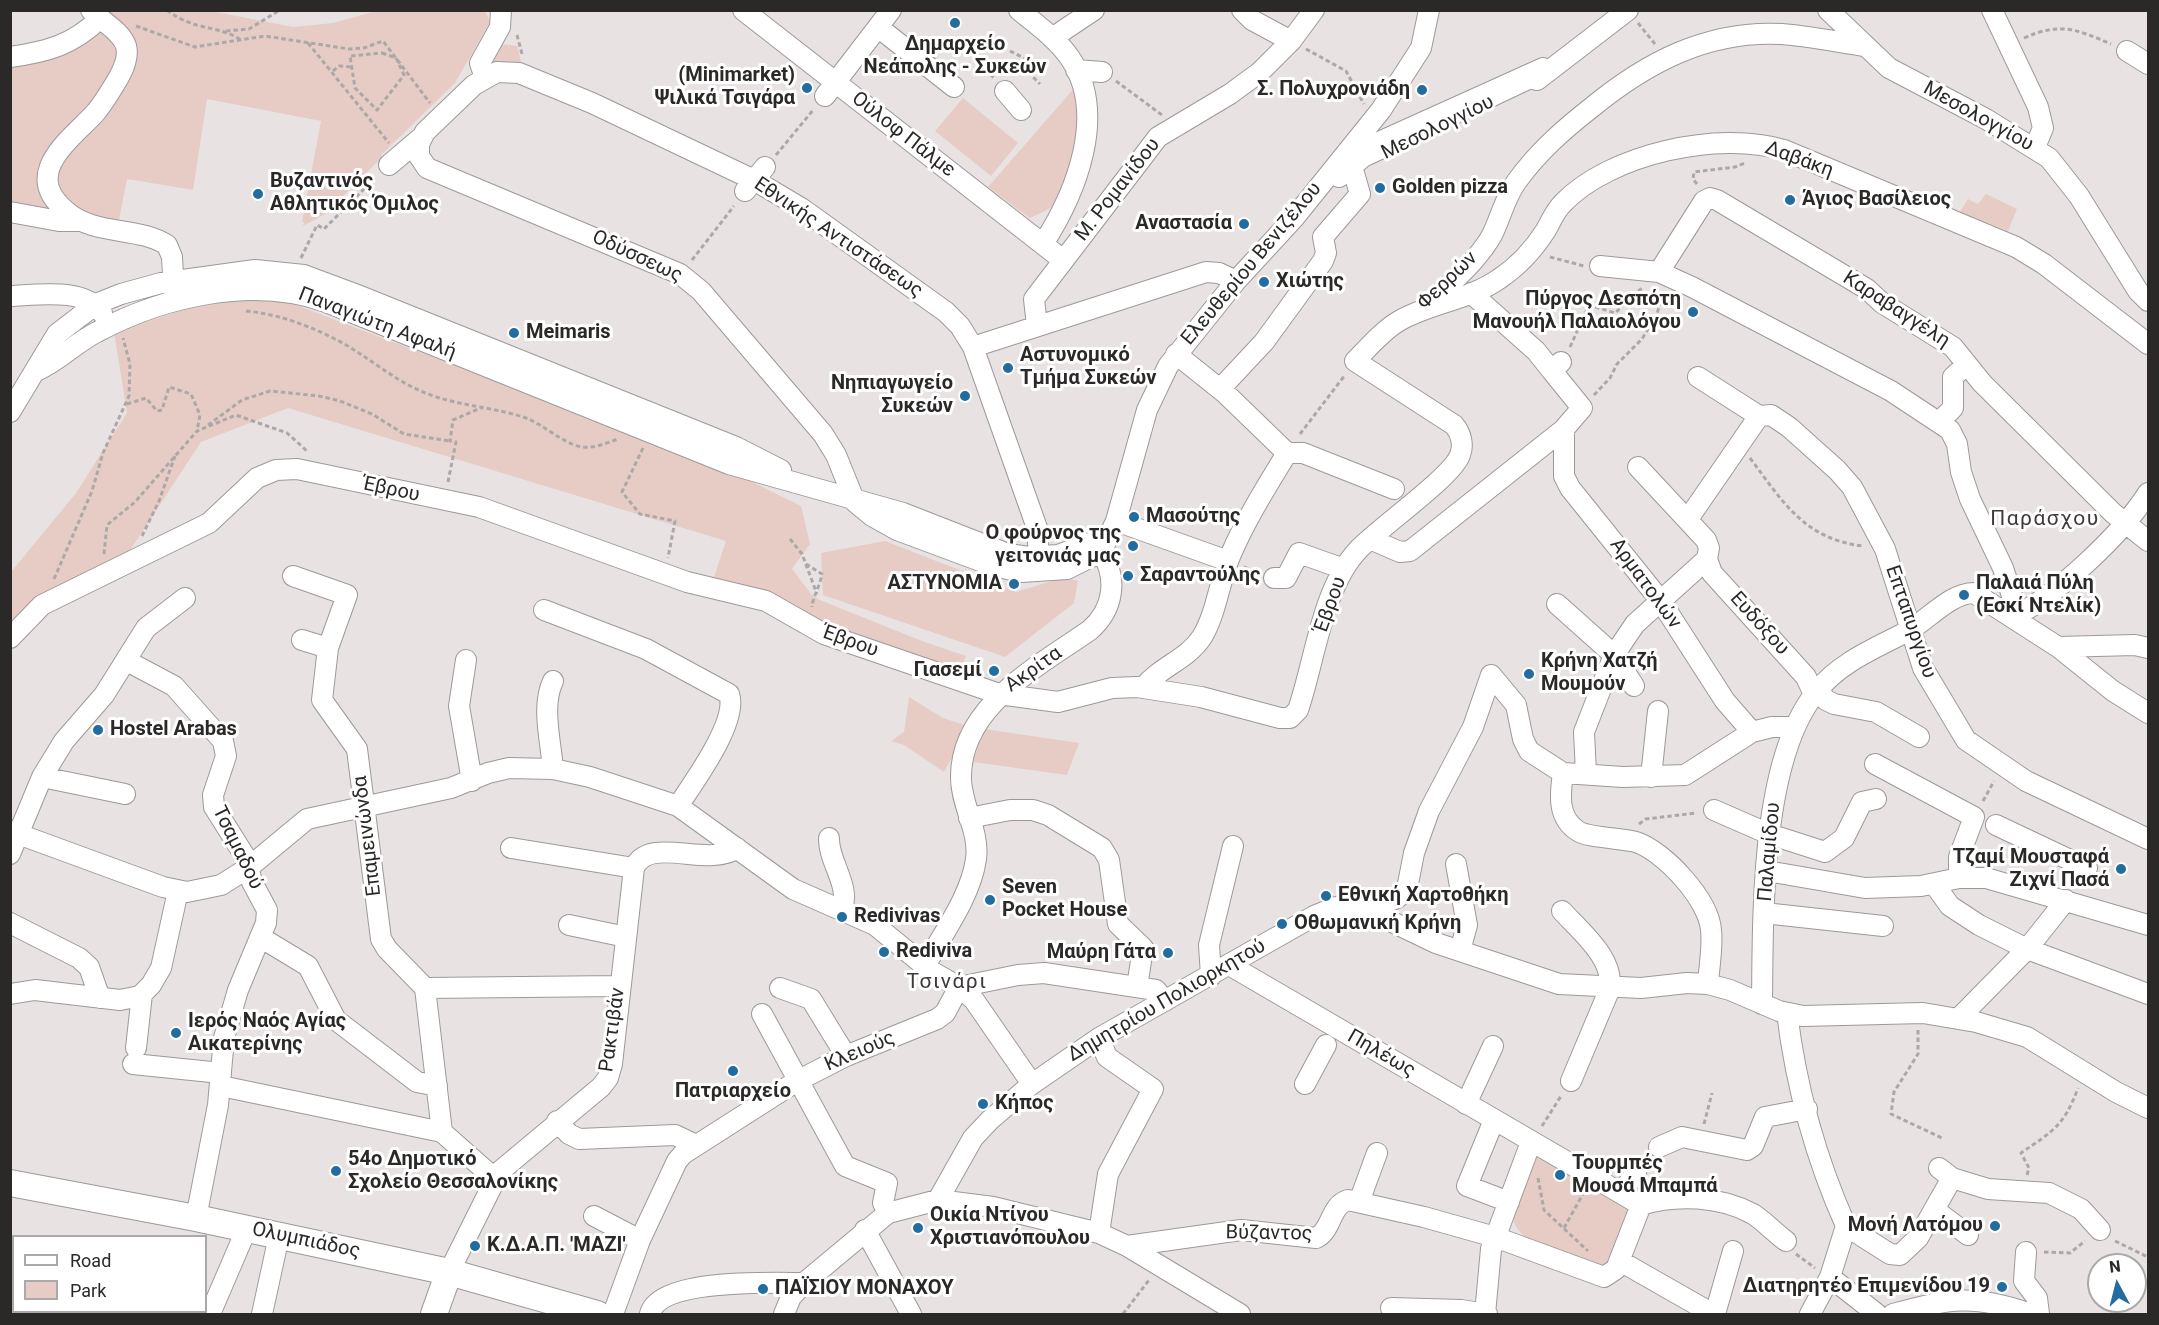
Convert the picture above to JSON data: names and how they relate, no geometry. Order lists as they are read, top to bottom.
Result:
{
  "streets": {
    "main road": ["Ρακτιβάν", "Ολυμπιάδος"],
    "street": [
      "Μεσολογγίου",
      "Ούλοφ Πάλμε",
      "Δαβάκη",
      "Μ. Ρομανίδου",
      "Εθνικής Αντιστάσεως",
      "Οδύσσεως",
      "Ελευθερίου Βενιζέλου",
      "Φερρών",
      "Καραβαγγέλη",
      "Παναγιώτη Αφαλή",
      "Έβρου",
      "Αρματολών",
      "Επταπυργίου",
      "Ευδόξου",
      "Ακρίτα",
      "Επαμεινώνδα",
      "Τσαμαδού",
      "Παλαμίδου",
      "Δημητρίου Πολιορκητού",
      "Κλειούς",
      "Πηλέως",
      "Βύζαντος"
    ]
  },
  "crossings": [
    ["Μεσολογγίου", "Ελευθερίου Βενιζέλου"],
    ["Μεσολογγίου", "Φερρών"],
    ["Ούλοφ Πάλμε", "Μ. Ρομανίδου"],
    ["Δαβάκη", "Φερρών"],
    ["Εθνικής Αντιστάσεως", "Παναγιώτη Αφαλή"],
    ["Οδύσσεως", "Παναγιώτη Αφαλή"],
    ["Ελευθερίου Βενιζέλου", "Παναγιώτη Αφαλή"],
    ["Ελευθερίου Βενιζέλου", "Ακρίτα"],
    ["Φερρών", "Έβρου"],
    ["Παναγιώτη Αφαλή", "Ακρίτα"],
    ["Έβρου", "Ακρίτα"],
    ["Επταπυργίου", "Παλαμίδου"],
    ["Ευδόξου", "Παλαμίδου"],
    ["Τσαμαδού", "Ολυμπιάδος"],
    ["Παλαμίδου", "Δημητρίου Πολιορκητού"],
    ["Δημητρίου Πολιορκητού", "Πηλέως"],
    ["Ρακτιβάν", "Ολυμπιάδος"]
  ],
  "districts": ["Παράσχου", "Τσινάρι"],
  "places": [
    "Δημαρχείο Νεάπολης - Συκεών",
    "(Minimarket) Ψιλικά Τσιγάρα",
    "Σ. Πολυχρονιάδη",
    "Golden pizza",
    "Βυζαντινός Αθλητικός Όμιλος",
    "Άγιος Βασίλειος",
    "Αναστασία",
    "Χιώτης",
    "Πύργος Δεσπότη Μανουήλ Παλαιολόγου",
    "Meimaris",
    "Αστυνομικό Τμήμα Συκεών",
    "Νηπιαγωγείο Συκεών",
    "Μασούτης",
    "Ο φούρνος της γειτονιάς μας",
    "Σαραντούλης",
    "ΑΣΤΥΝΟΜΙΑ",
    "Παλαιά Πύλη (Εσκί Ντελίκ)",
    "Γιασεμί",
    "Κρήνη Χατζή Μουμούν",
    "Hostel Arabas",
    "Τζαμί Μουσταφά Ζιχνί Πασά",
    "Εθνική Χαρτοθήκη",
    "Seven Pocket House",
    "Redivivas",
    "Οθωμανική Κρήνη",
    "Rediviva",
    "Μαύρη Γάτα",
    "Ιερός Ναός Αγίας Αικατερίνης",
    "Πατριαρχείο",
    "Κήπος",
    "54ο Δημοτικό Σχολείο Θεσσαλονίκης",
    "Τουρμπές Μουσά Μπαμπά",
    "Μονή Λατόμου",
    "Οικία Ντίνου Χριστιανόπουλου",
    "Κ.Δ.Α.Π. 'ΜΑΖΙ'",
    "Διατηρητέο Επιμενίδου 19",
    "ΠΑΪΣΙΟΥ ΜΟΝΑΧΟΥ"
  ],
  "legend": ["Road", "Park"],
  "north": "top"
}
